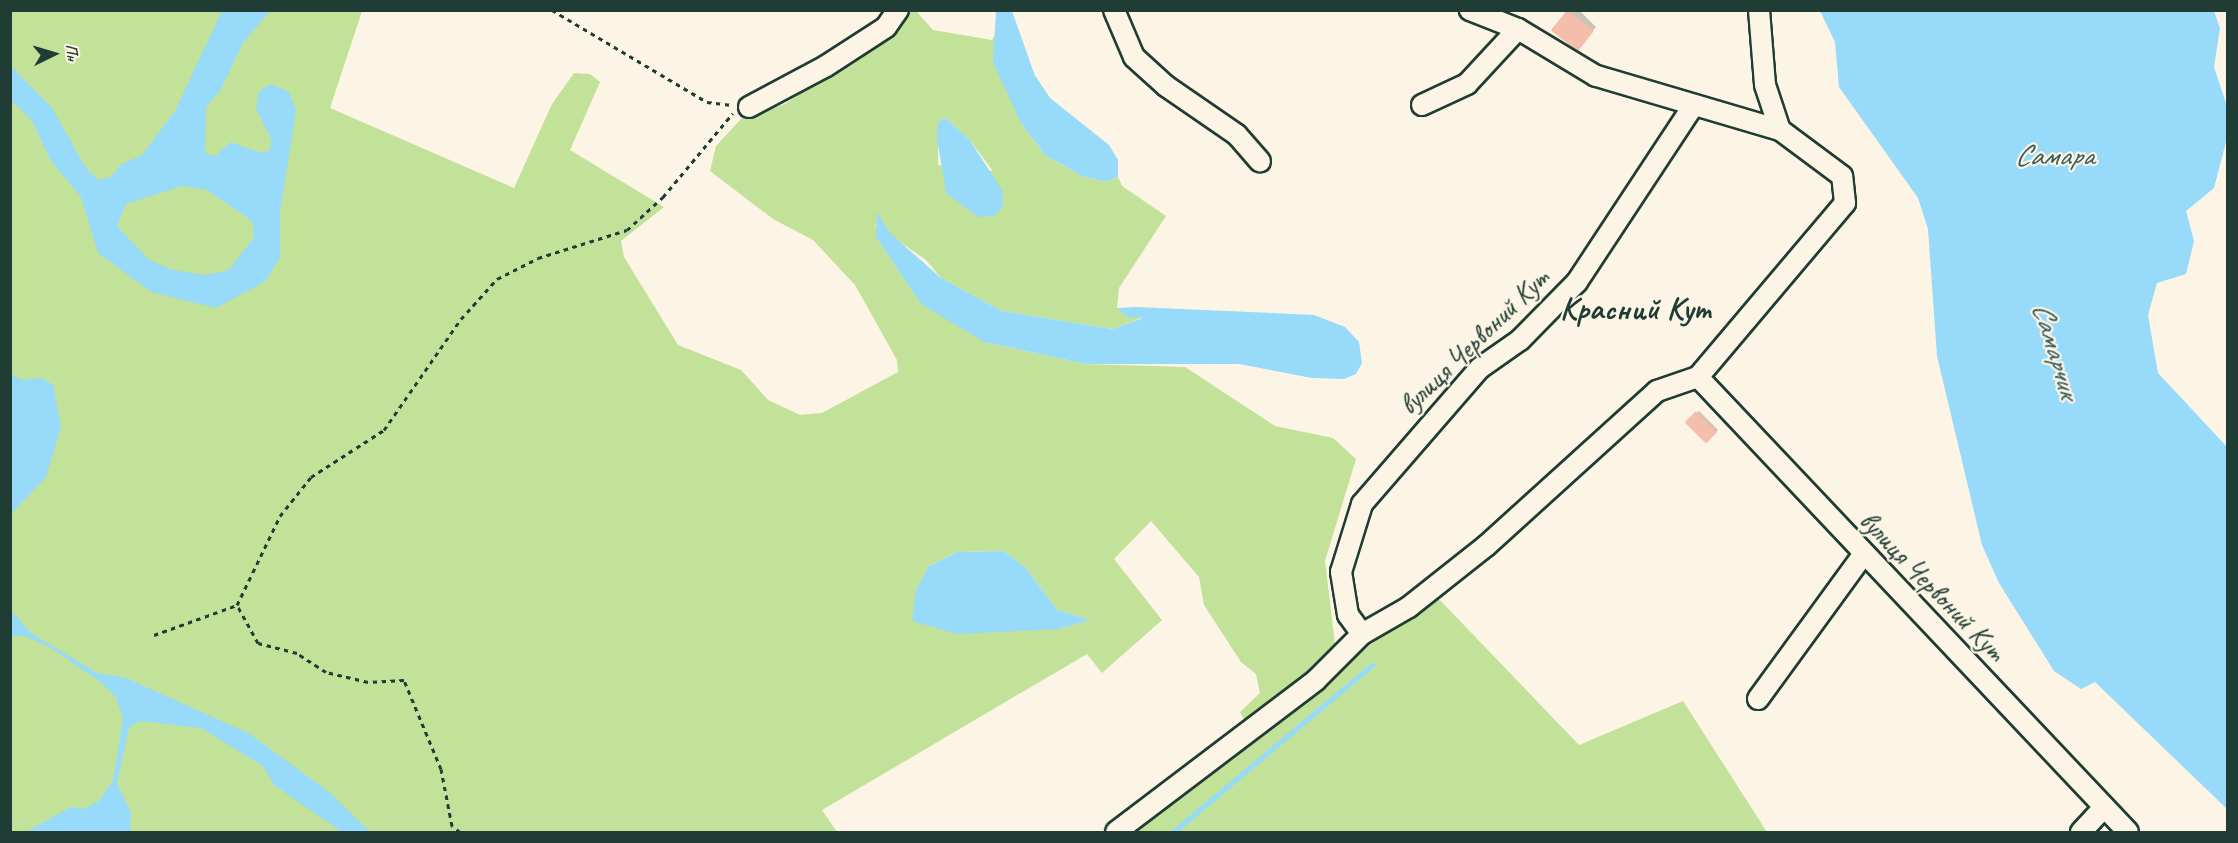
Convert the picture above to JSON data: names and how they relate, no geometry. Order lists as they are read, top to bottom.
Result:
{
  "streets": {
    "street": ["вулиця Червоний Кут"]
  },
  "districts": ["Красний Кут"],
  "water": ["Самара", "Самарчик"],
  "north": "right"
}
